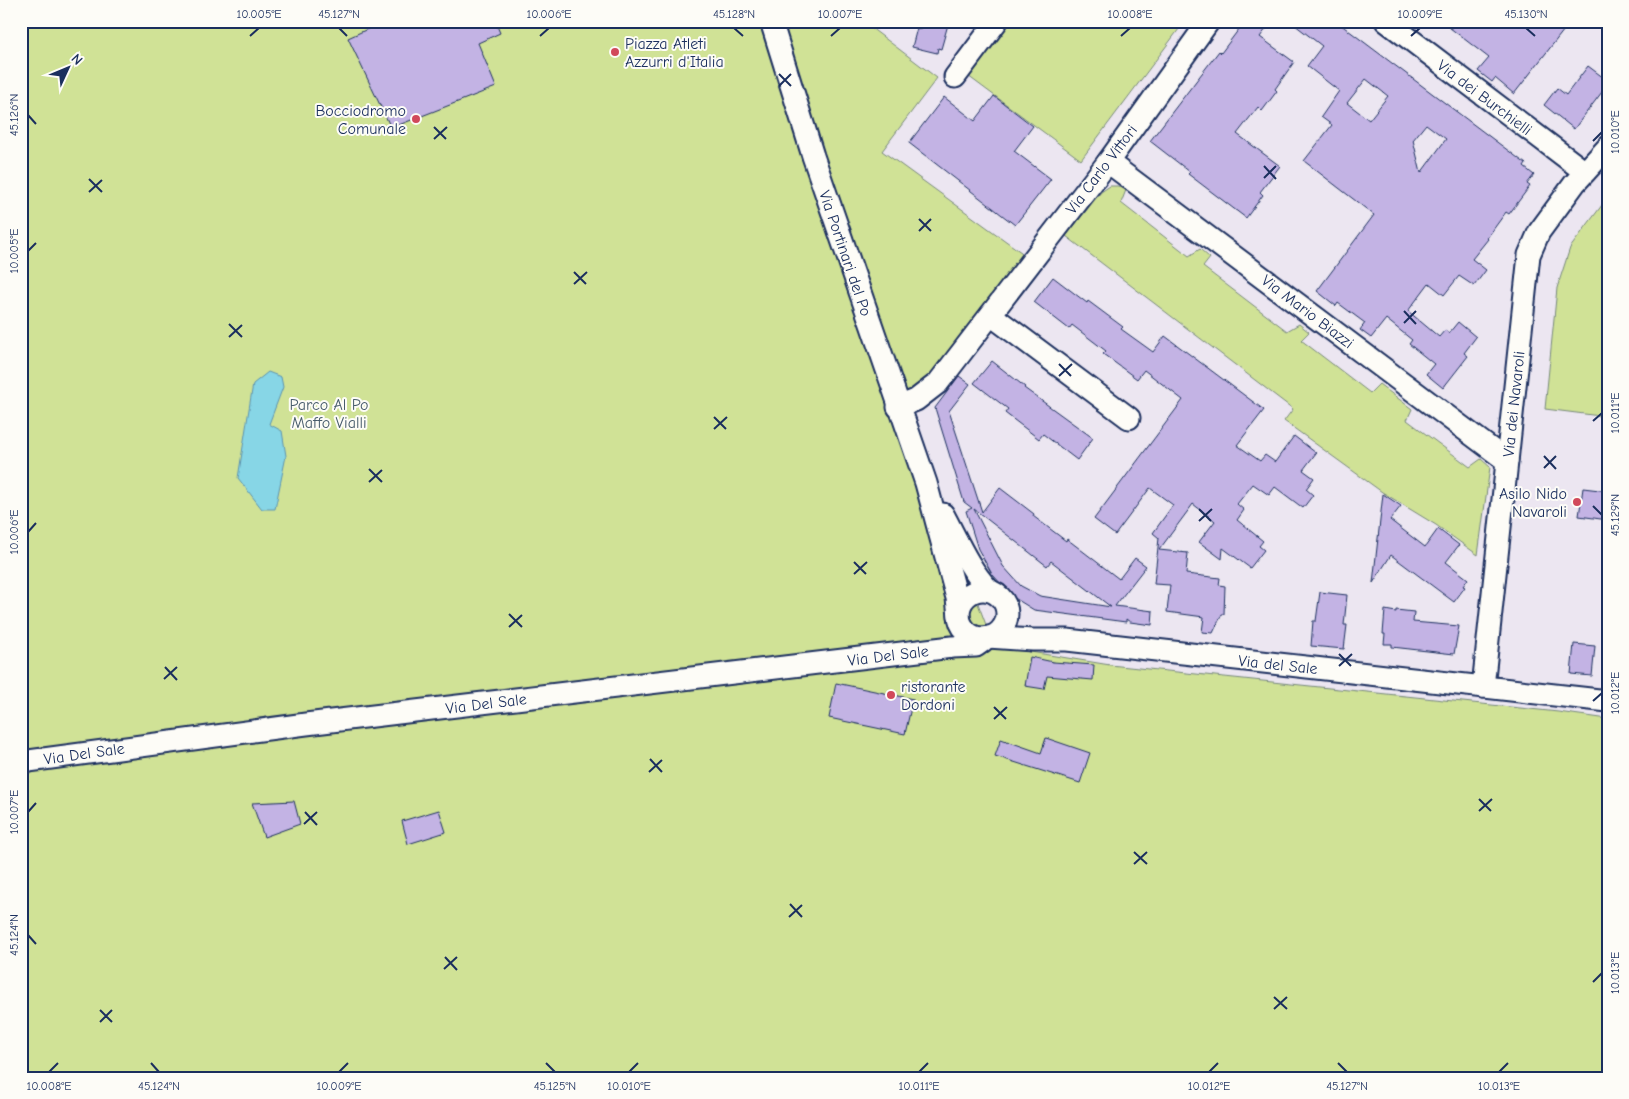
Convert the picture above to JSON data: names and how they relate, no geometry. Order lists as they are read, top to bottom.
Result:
{
  "streets": {
    "street": [
      "Via dei Burchielli",
      "Via Carlo Vittori",
      "Via Portinari del Po",
      "Via Mario Biazzi",
      "Via dei Navaroli",
      "Via Del Sale",
      "Via del Sale"
    ]
  },
  "crossings": [
    ["Via dei Burchielli", "Via dei Navaroli"],
    ["Via Carlo Vittori", "Via Portinari del Po"],
    ["Via Carlo Vittori", "Via Mario Biazzi"],
    ["Via Portinari del Po", "Via del Sale"],
    ["Via Mario Biazzi", "Via dei Navaroli"],
    ["Via dei Navaroli", "Via del Sale"],
    ["Via Del Sale", "Via del Sale"]
  ],
  "parks": ["Parco Al Po Maffo Vialli"],
  "places": [
    "Piazza Atleti Azzurri d'Italia",
    "Bocciodromo Comunale",
    "Asilo Nido Navaroli",
    "ristorante Dordoni"
  ],
  "north": "top right",
  "coordinates": [
    "10.005°E",
    "45.127°N",
    "10.006°E",
    "45.128°N",
    "10.007°E",
    "10.008°E",
    "10.009°E",
    "45.130°N",
    "45.126°N",
    "10.010°E",
    "10.011°E",
    "45.129°N",
    "10.012°E",
    "45.124°N",
    "10.013°E",
    "45.125°N"
  ]
}
